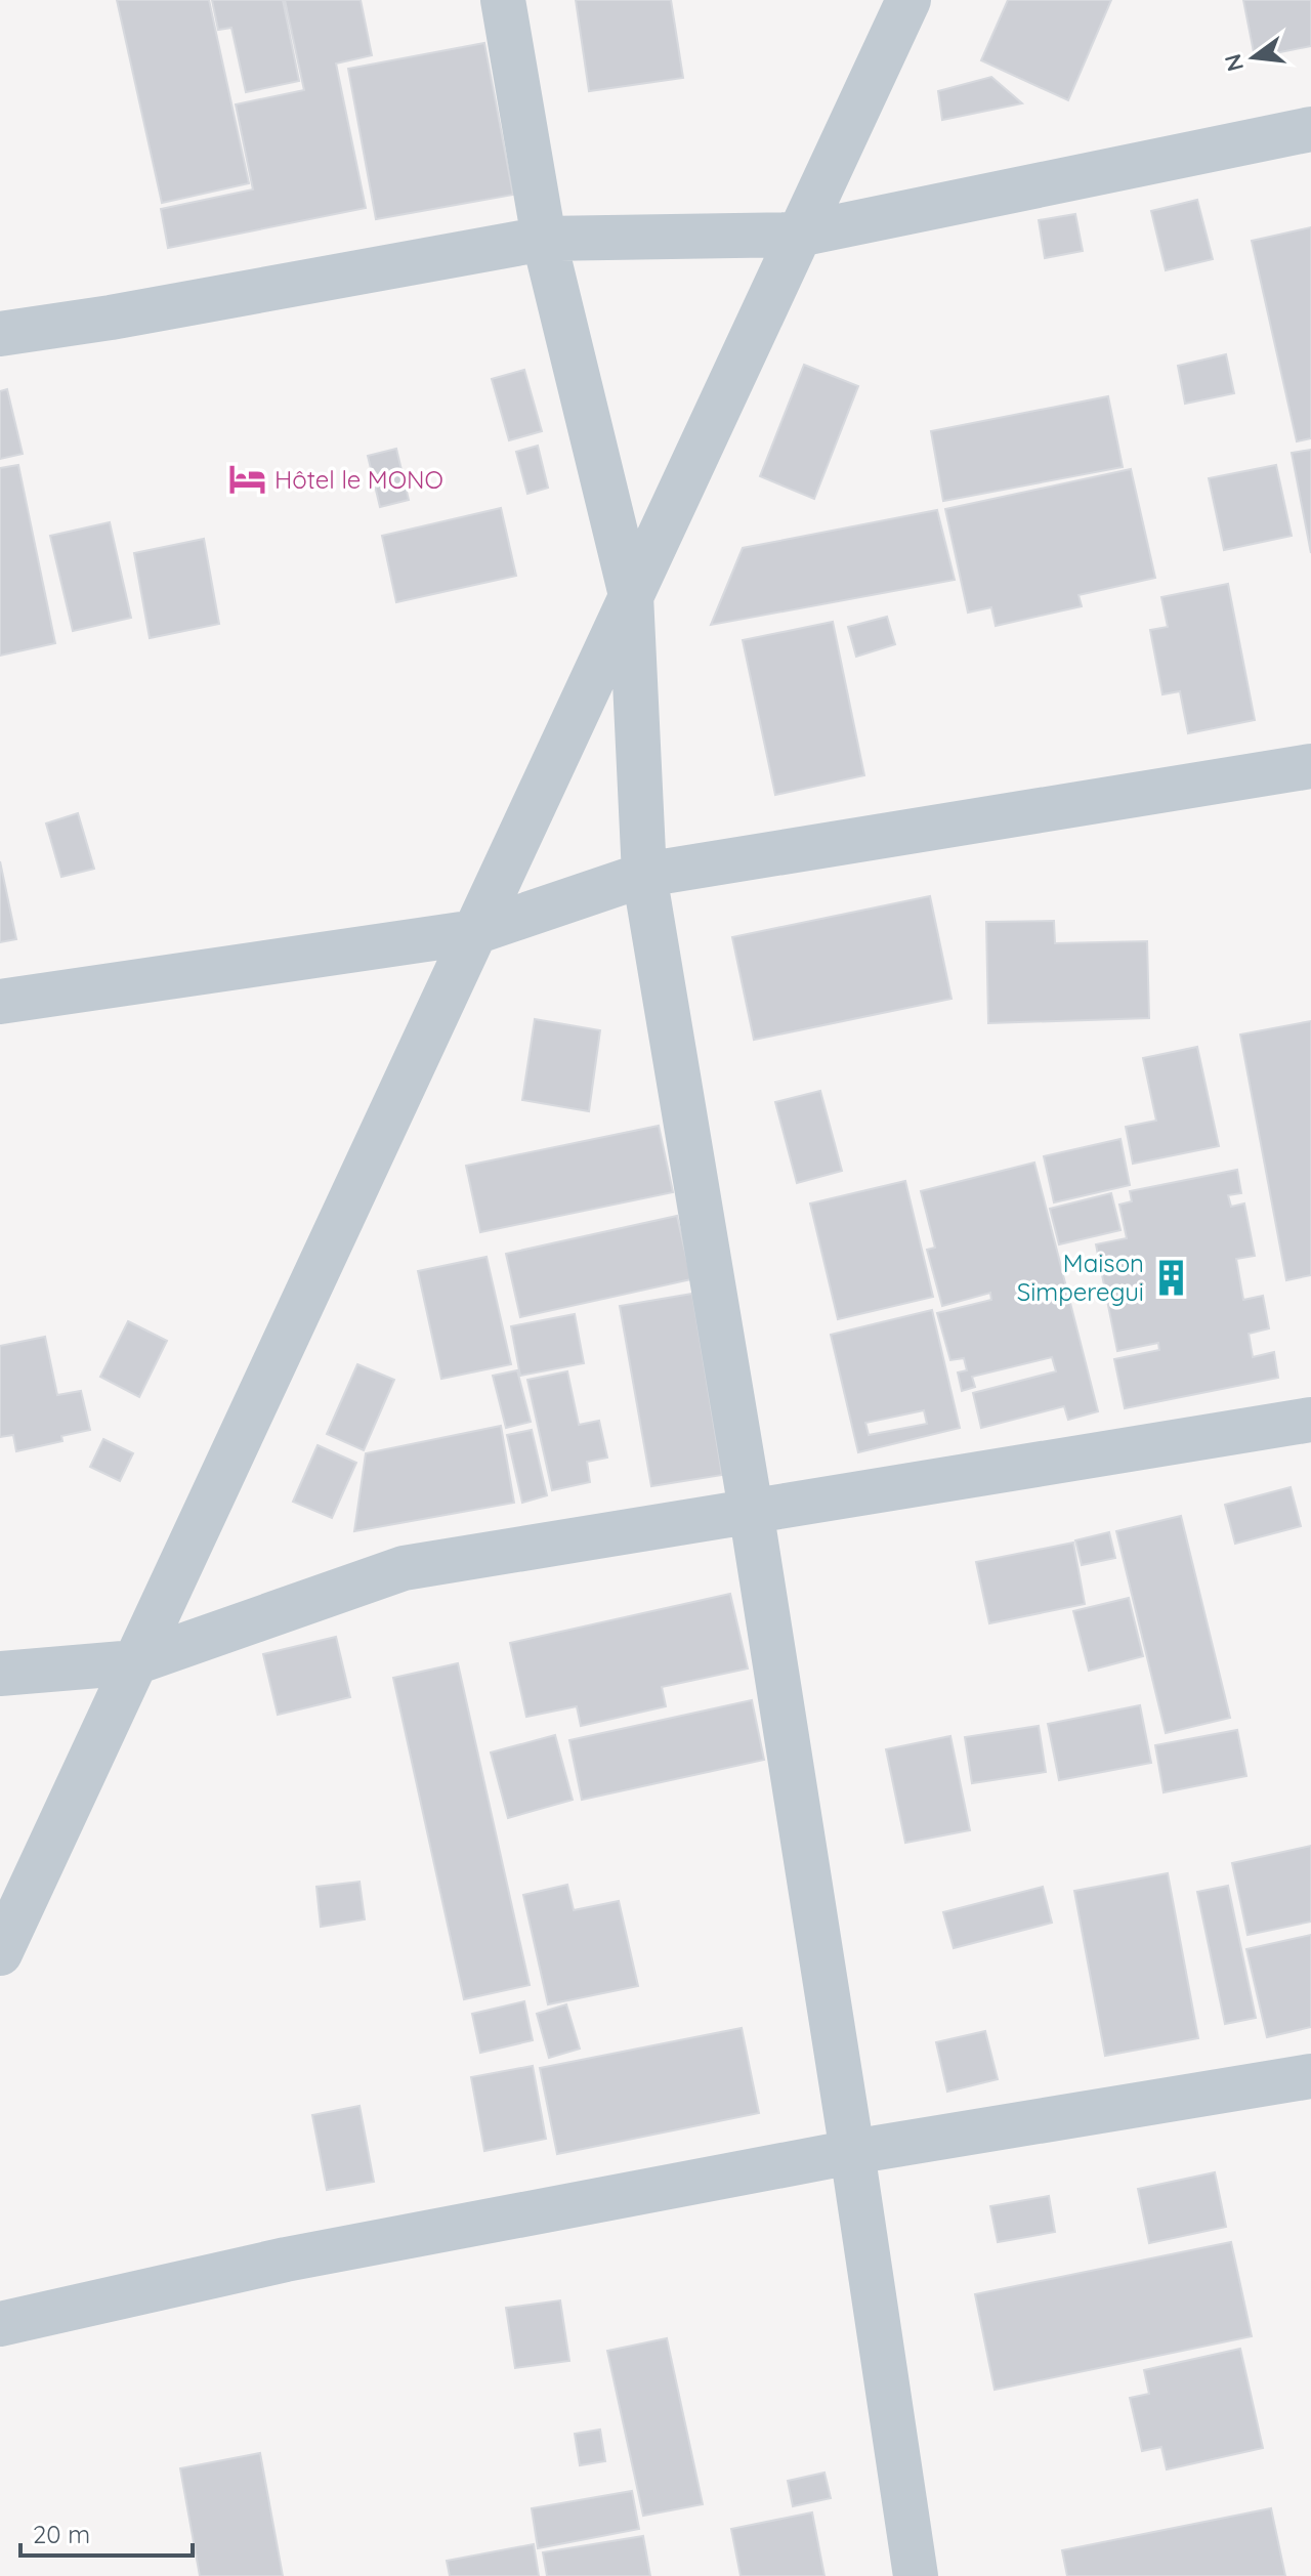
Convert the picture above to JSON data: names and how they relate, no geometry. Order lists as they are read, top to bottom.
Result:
{
  "places": {
    "hotel": ["Hôtel le MONO"],
    "building": ["Maison Simperegui"]
  },
  "scale_bar": "20 m",
  "north": "left"
}
